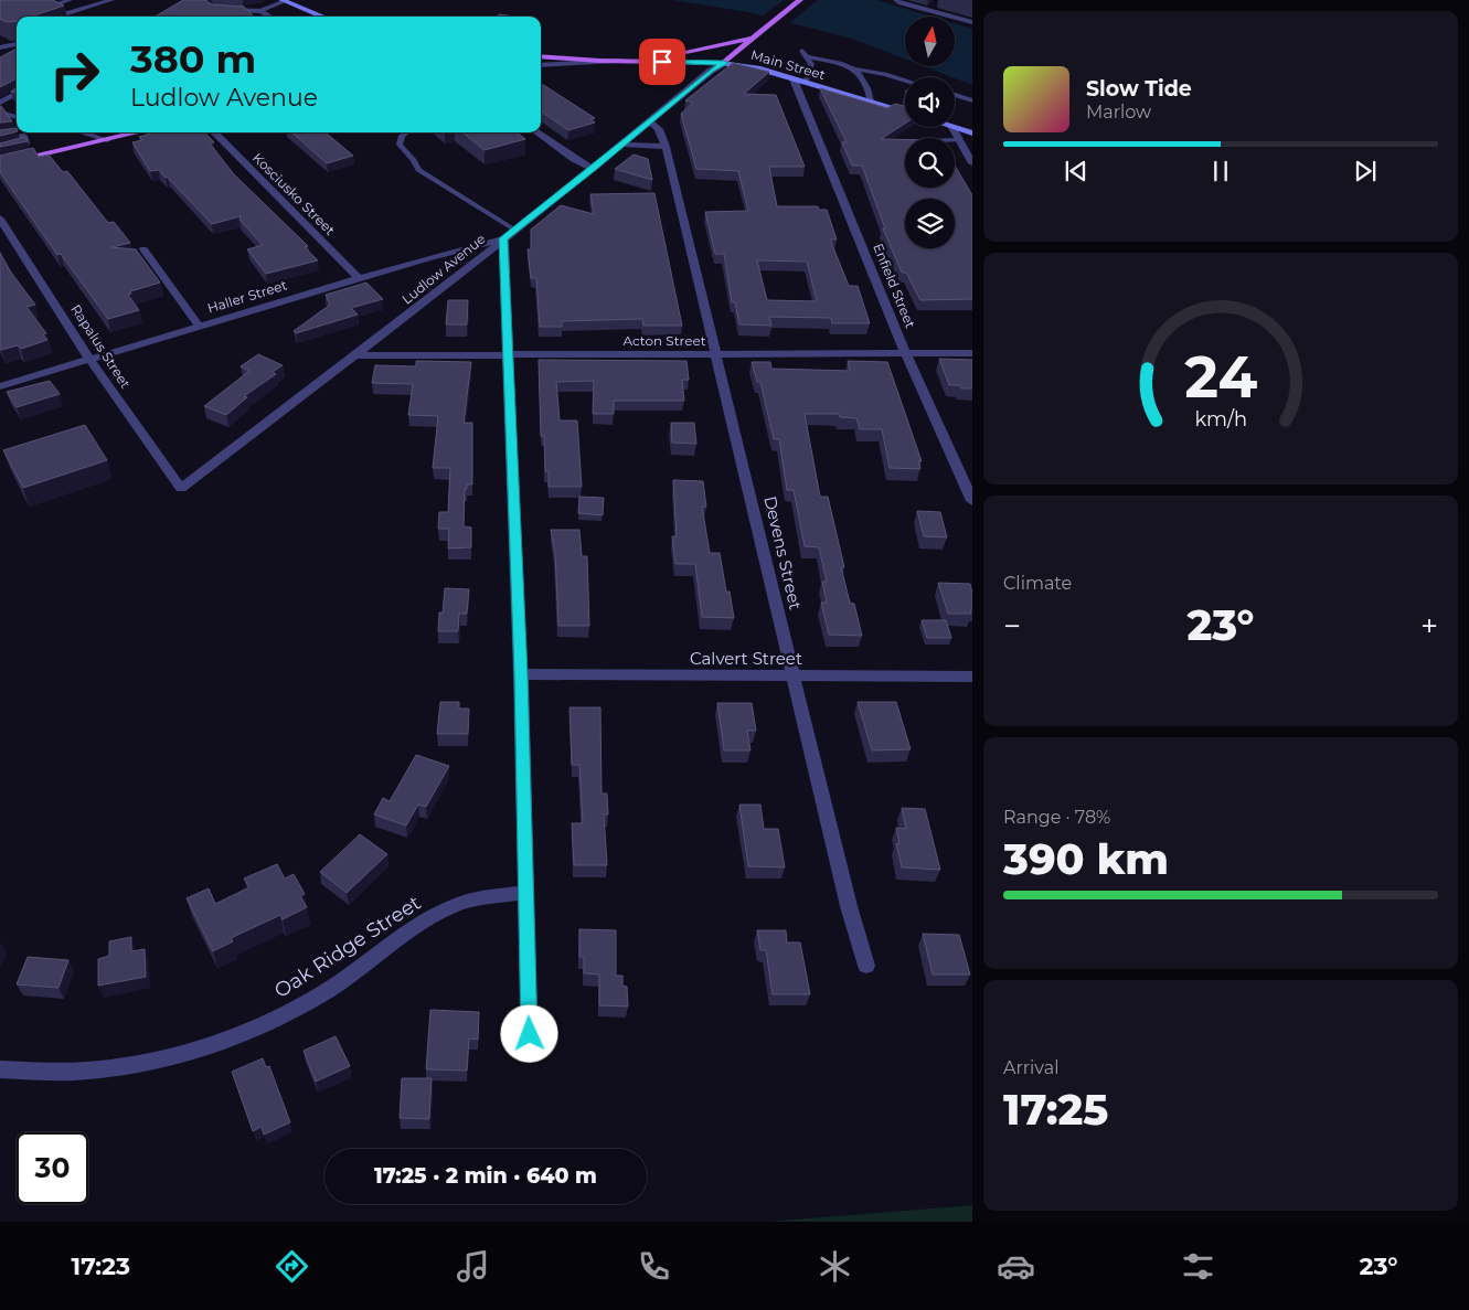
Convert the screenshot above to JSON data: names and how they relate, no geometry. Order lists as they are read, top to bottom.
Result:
{
  "streets": {
    "main road": ["Main Street", "Ludlow Avenue"],
    "street": [
      "Kosciusko Street",
      "Enfield Street",
      "Haller Street",
      "Acton Street",
      "Rapalus Street",
      "Devens Street",
      "Calvert Street",
      "Oak Ridge Street"
    ]
  },
  "crossings": [
    ["Main Street", "Ludlow Avenue"],
    ["Main Street", "Enfield Street"],
    ["Kosciusko Street", "Haller Street"],
    ["Ludlow Avenue", "Haller Street"],
    ["Ludlow Avenue", "Acton Street"],
    ["Ludlow Avenue", "Rapalus Street"],
    ["Ludlow Avenue", "Devens Street"],
    ["Enfield Street", "Acton Street"],
    ["Haller Street", "Rapalus Street"],
    ["Acton Street", "Devens Street"],
    ["Devens Street", "Calvert Street"]
  ],
  "north": "top",
  "page": {
    "turn": ["380 m", "Ludlow Avenue"],
    "song": ["Slow Tide", "Marlow"],
    "tile": [
      "Climate",
      ["Range · 78%", "390 km"],
      ["Arrival", "17:25"]
    ],
    "heat": ["−", "23°", "+"],
    "limit": "30",
    "trip": "17:25 · 2 min · 640 m",
    "tabs": ["17:23", "23°"],
    "gauge": ["24", "km/h"]
  }
}
